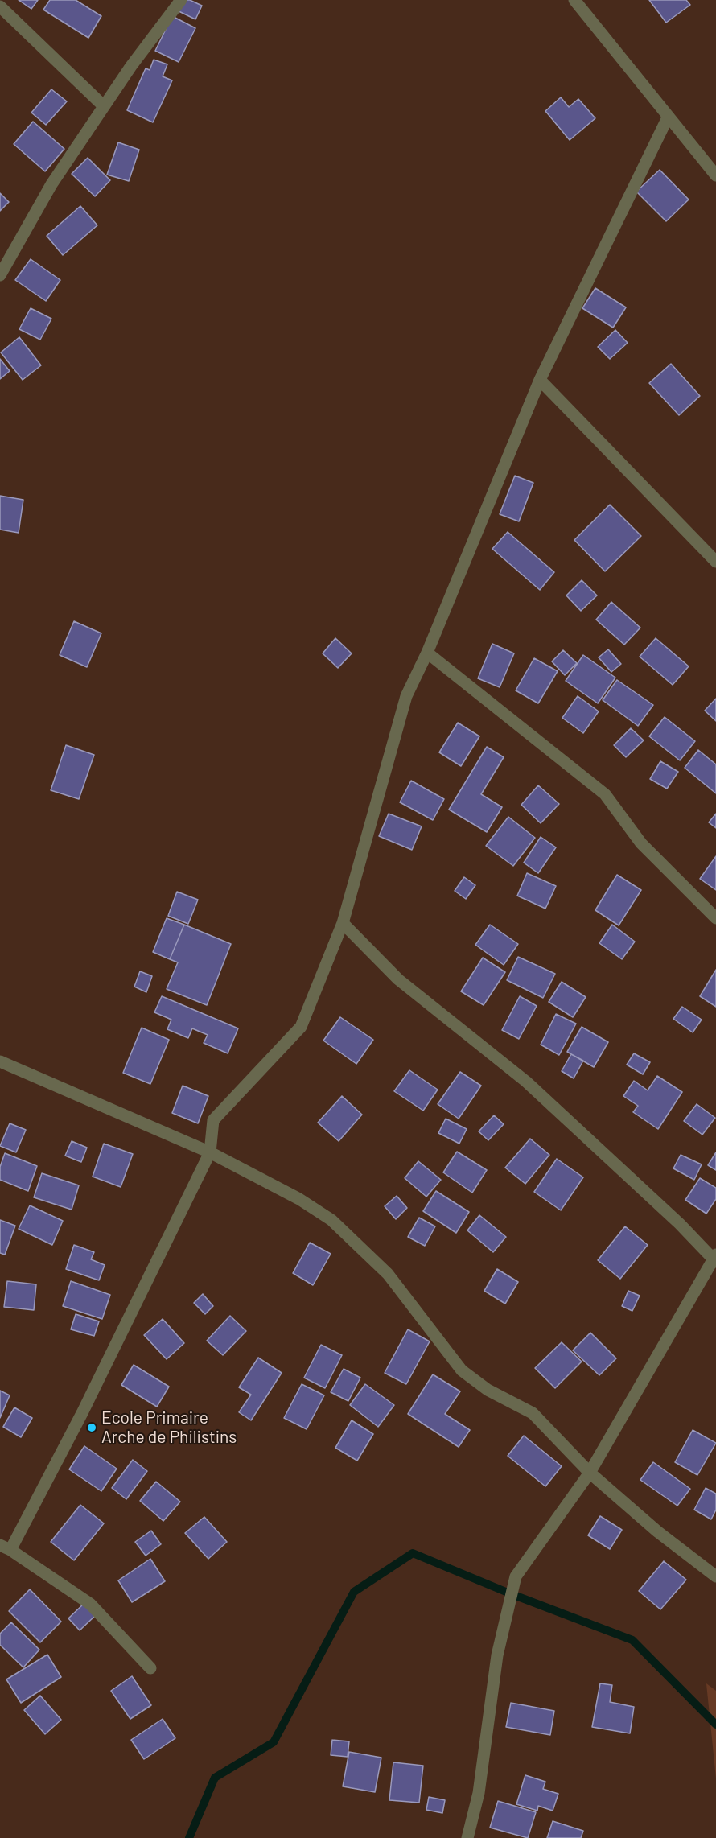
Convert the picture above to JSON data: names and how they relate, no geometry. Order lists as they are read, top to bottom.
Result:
{
  "places": ["Ecole Primaire Arche de Philistins"]
}
